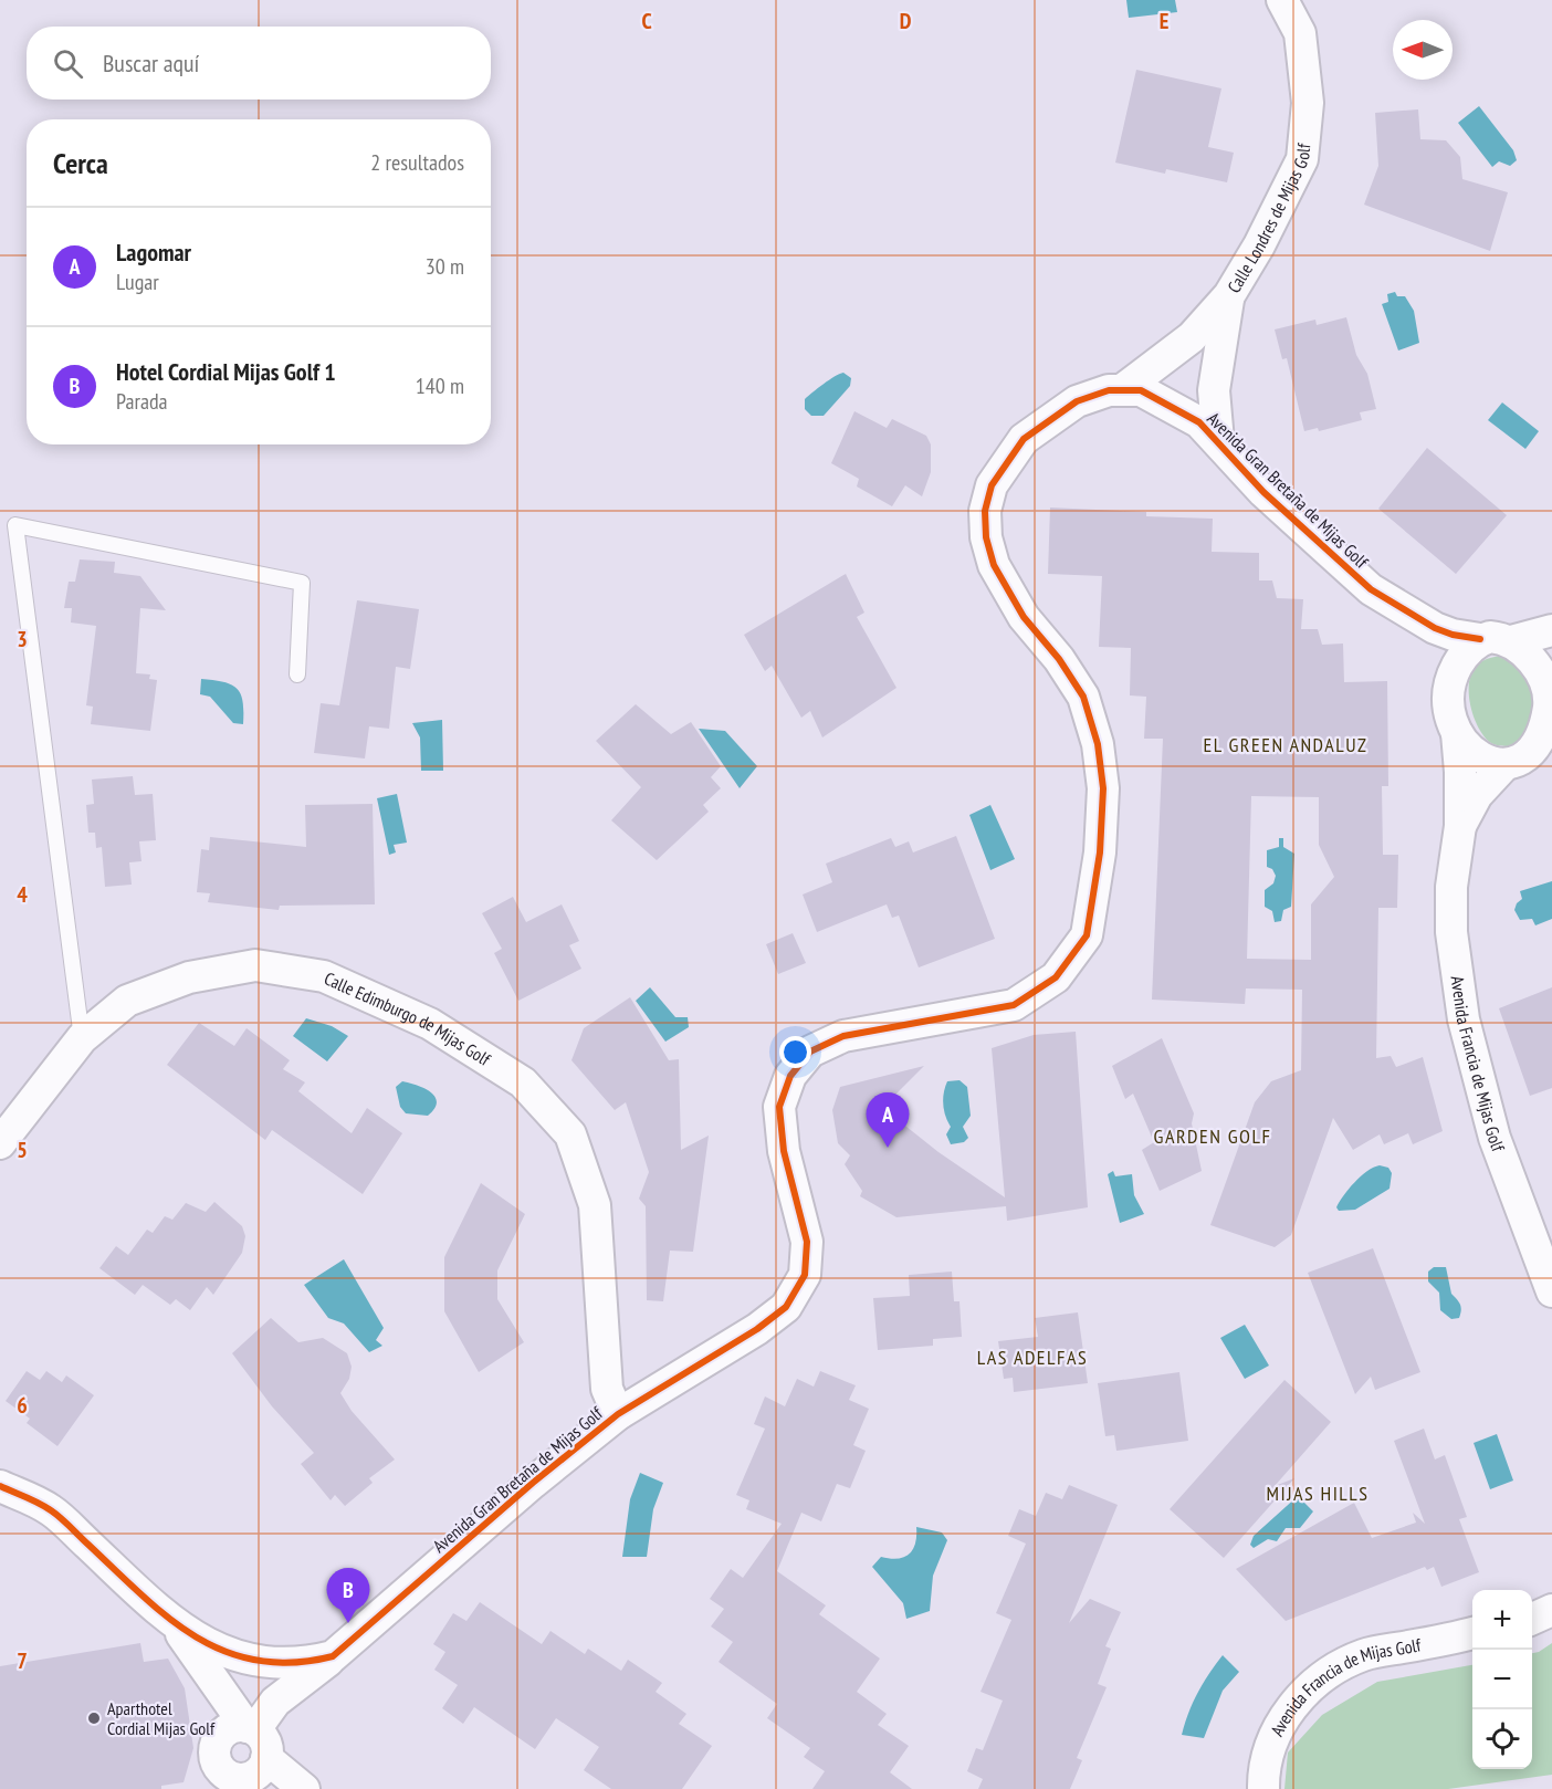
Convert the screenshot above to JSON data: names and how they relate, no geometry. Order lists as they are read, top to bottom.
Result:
{
  "streets": {
    "street": [
      "Calle Londres de Mijas Golf",
      "Avenida Gran Bretaña de Mijas Golf",
      "Calle Edimburgo de Mijas Golf",
      "Avenida Francia de Mijas Golf"
    ]
  },
  "crossings": [
    ["Calle Londres de Mijas Golf", "Avenida Gran Bretaña de Mijas Golf"],
    ["Avenida Gran Bretaña de Mijas Golf", "Calle Edimburgo de Mijas Golf"],
    ["Avenida Gran Bretaña de Mijas Golf", "Avenida Francia de Mijas Golf"]
  ],
  "districts": [
    "EL GREEN ANDALUZ",
    "GARDEN GOLF",
    "LAS ADELFAS",
    "MIJAS HILLS"
  ],
  "places": ["Aparthotel Cordial Mijas Golf"],
  "north": "left",
  "page": {
    "search": "Buscar aquí",
    "heading": ["Cerca", "2 resultados"],
    "list": [
      {
        "mark": "A",
        "name": "Lagomar",
        "note": "Lugar",
        "value": "30 m"
      },
      {
        "mark": "B",
        "name": "Hotel Cordial Mijas Golf 1",
        "note": "Parada",
        "value": "140 m"
      }
    ],
    "pins": ["A", "B"],
    "map_buttons": ["+", "−"]
  },
  "grid": {
    "columns": ["C", "D", "E"],
    "rows": [
      "3",
      "4",
      "5",
      "6",
      "7"
    ]
  }
}
